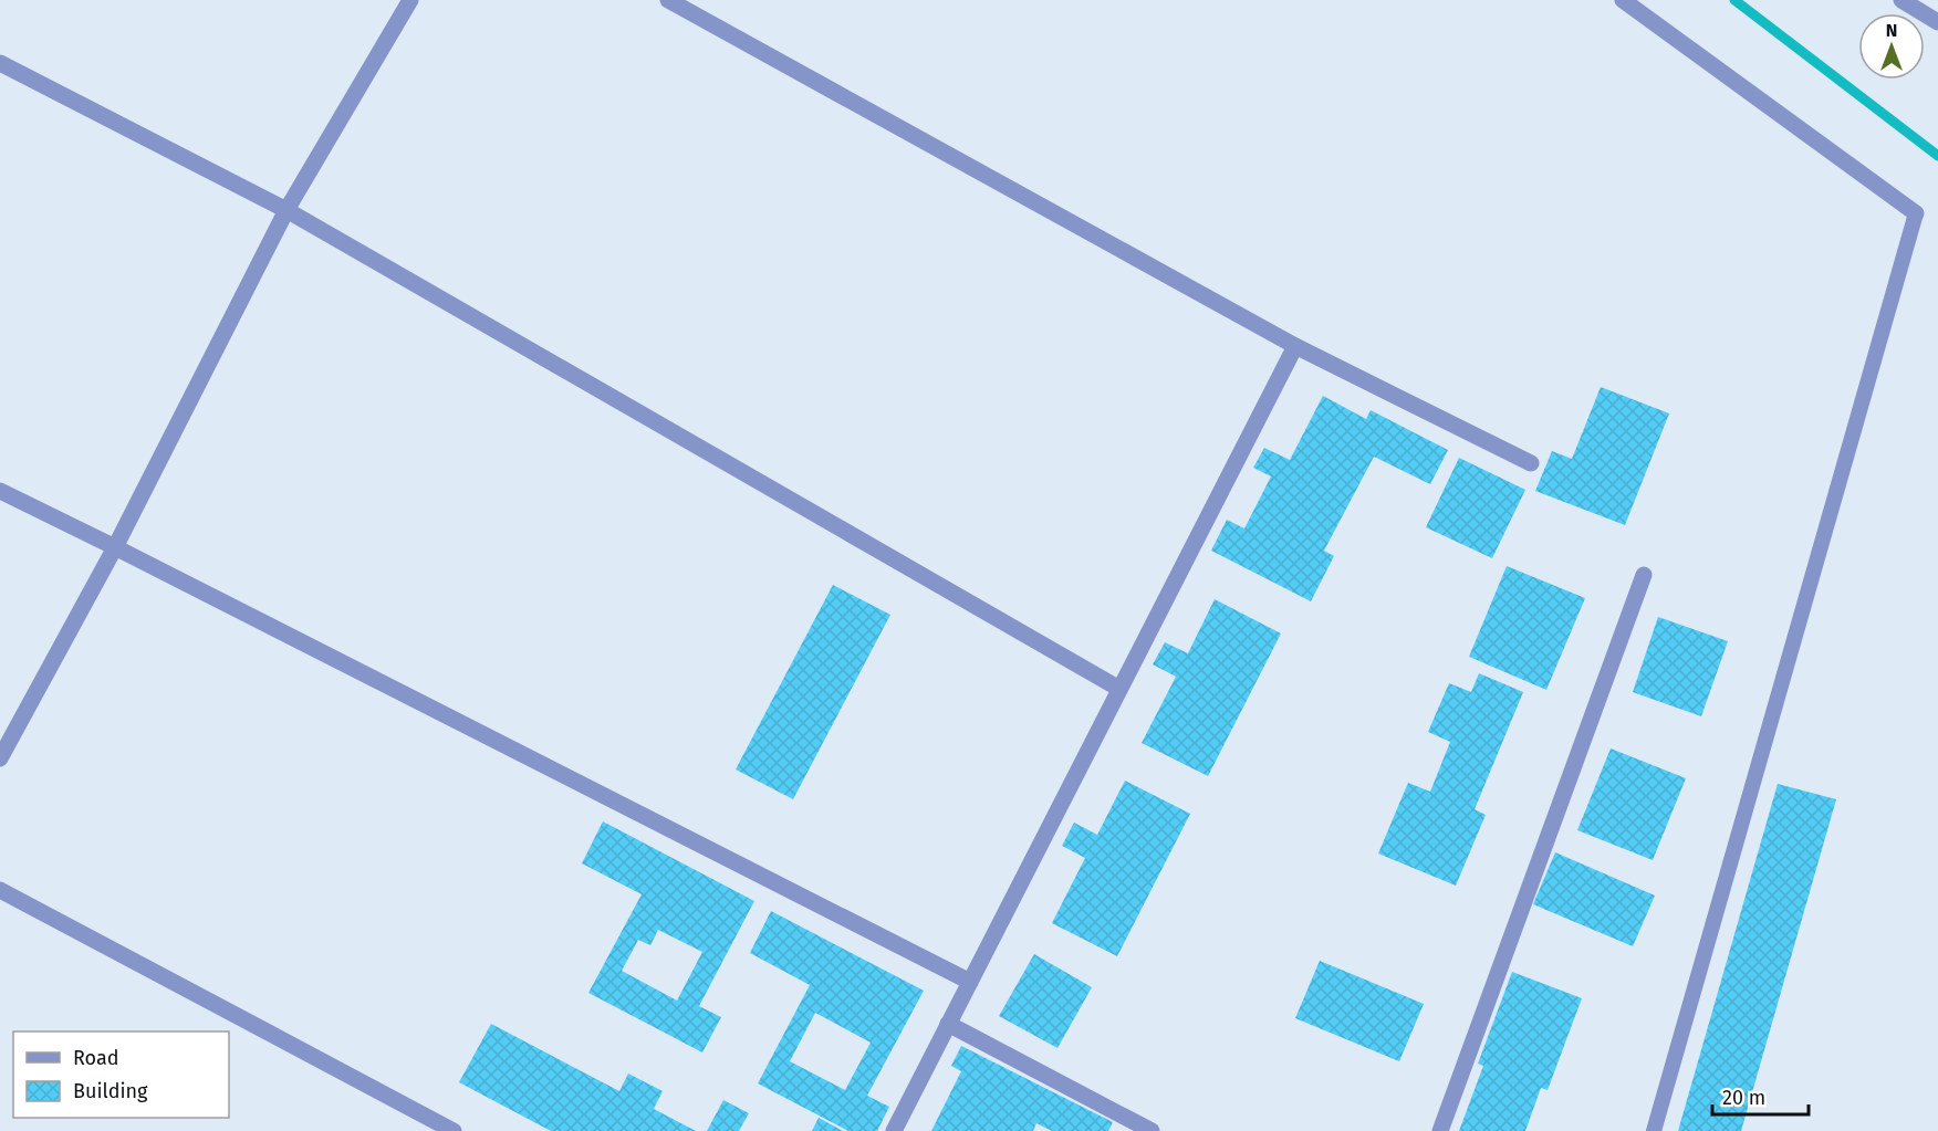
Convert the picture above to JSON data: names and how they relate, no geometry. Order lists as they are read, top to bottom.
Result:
{
  "legend": ["Road", "Building"],
  "scale_bar": "20 m",
  "north": "top"
}
